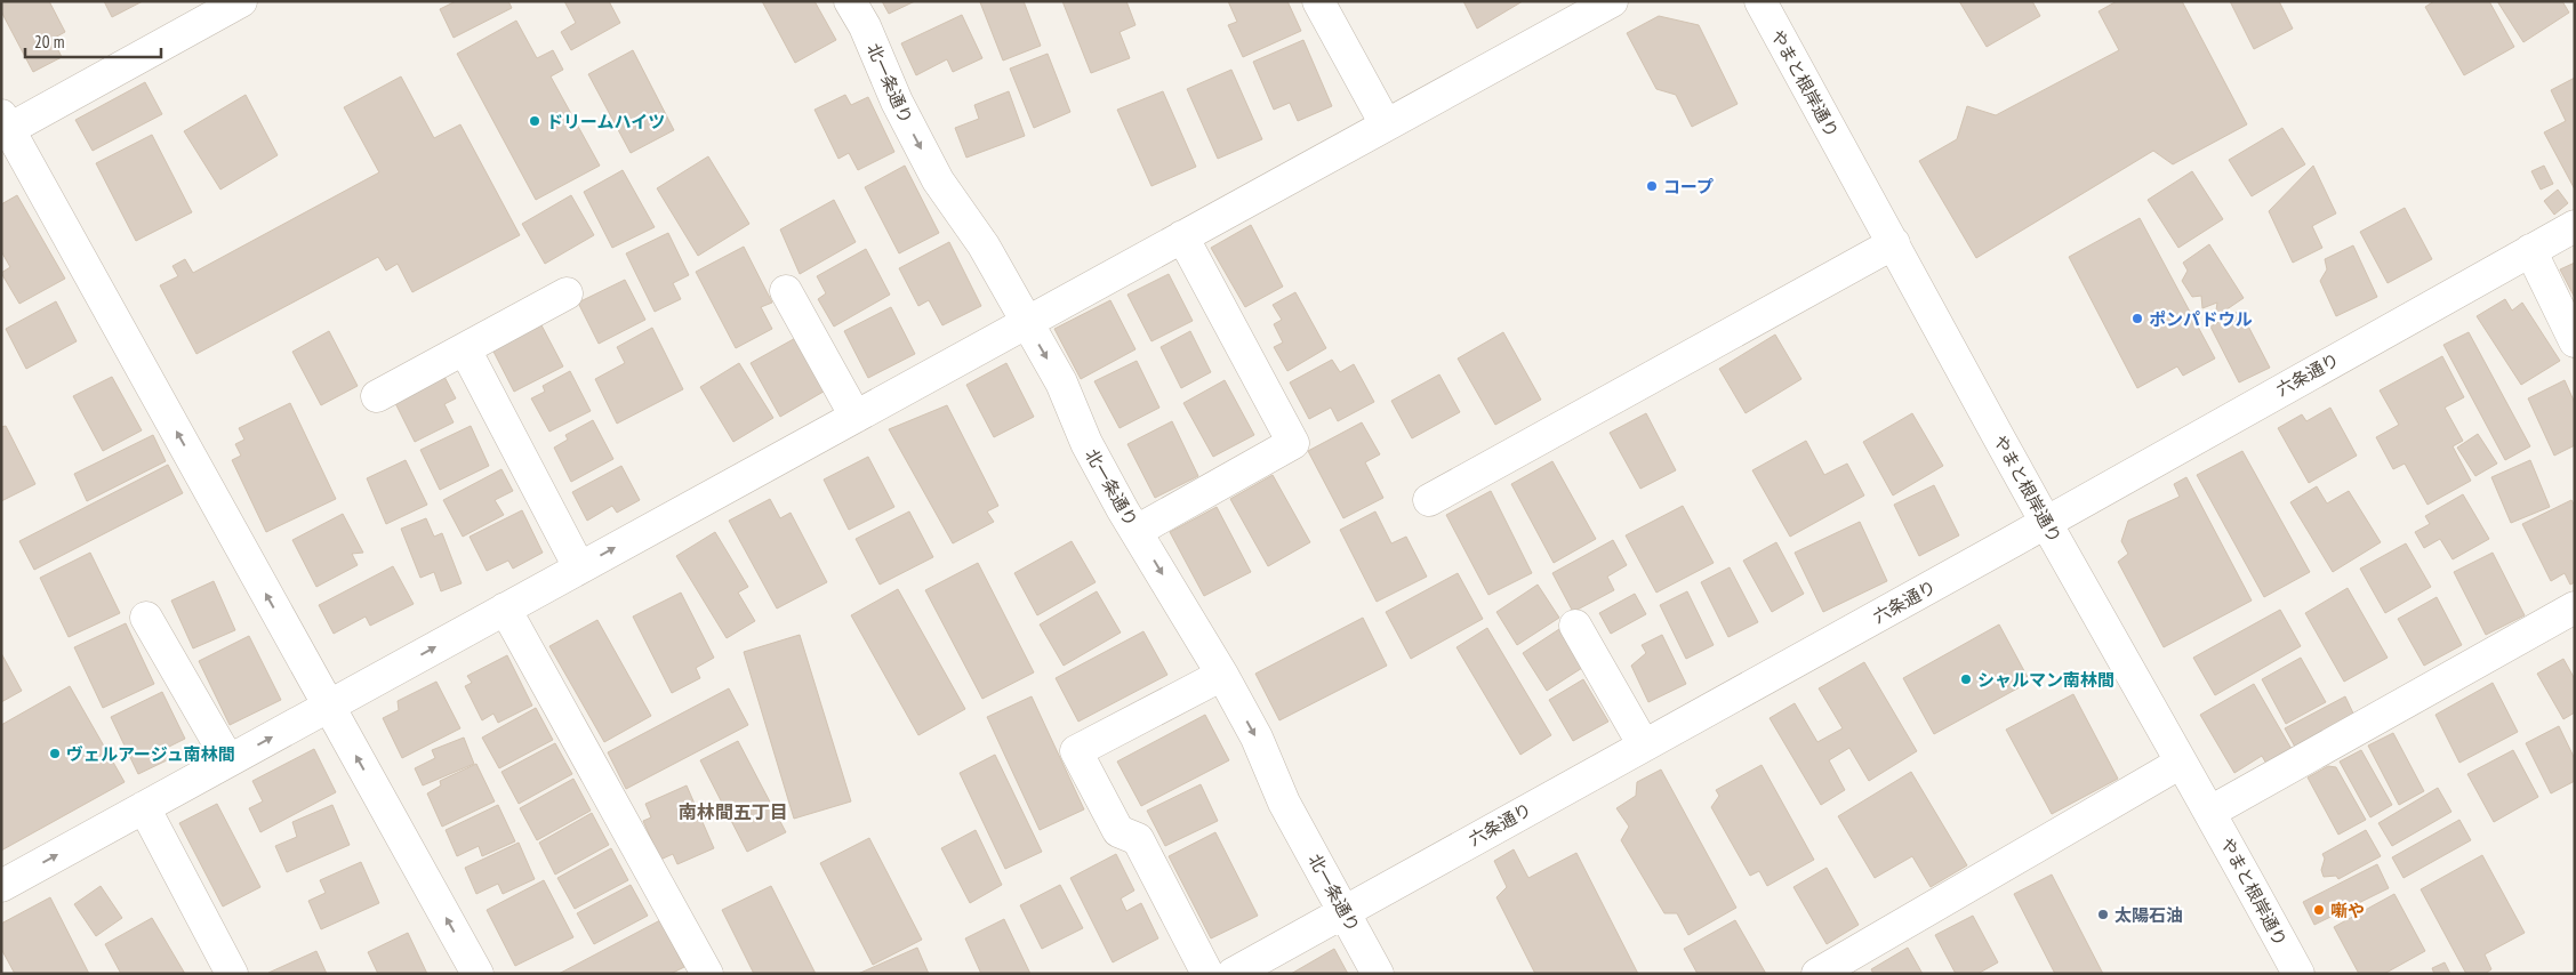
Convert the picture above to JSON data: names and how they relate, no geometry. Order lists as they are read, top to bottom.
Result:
{
  "streets": {
    "street": ["北一条通り", "やまと根岸通り", "六条通り"]
  },
  "crossings": [
    ["北一条通り", "六条通り"],
    ["やまと根岸通り", "六条通り"]
  ],
  "one_way": ["北一条通り"],
  "districts": ["南林間五丁目"],
  "places": [
    "ドリームハイツ",
    "コープ",
    "ポンパドウル",
    "シャルマン南林間",
    "ヴェルアージュ南林間",
    "噺や",
    "太陽石油"
  ],
  "scale_bar": "20 m"
}
